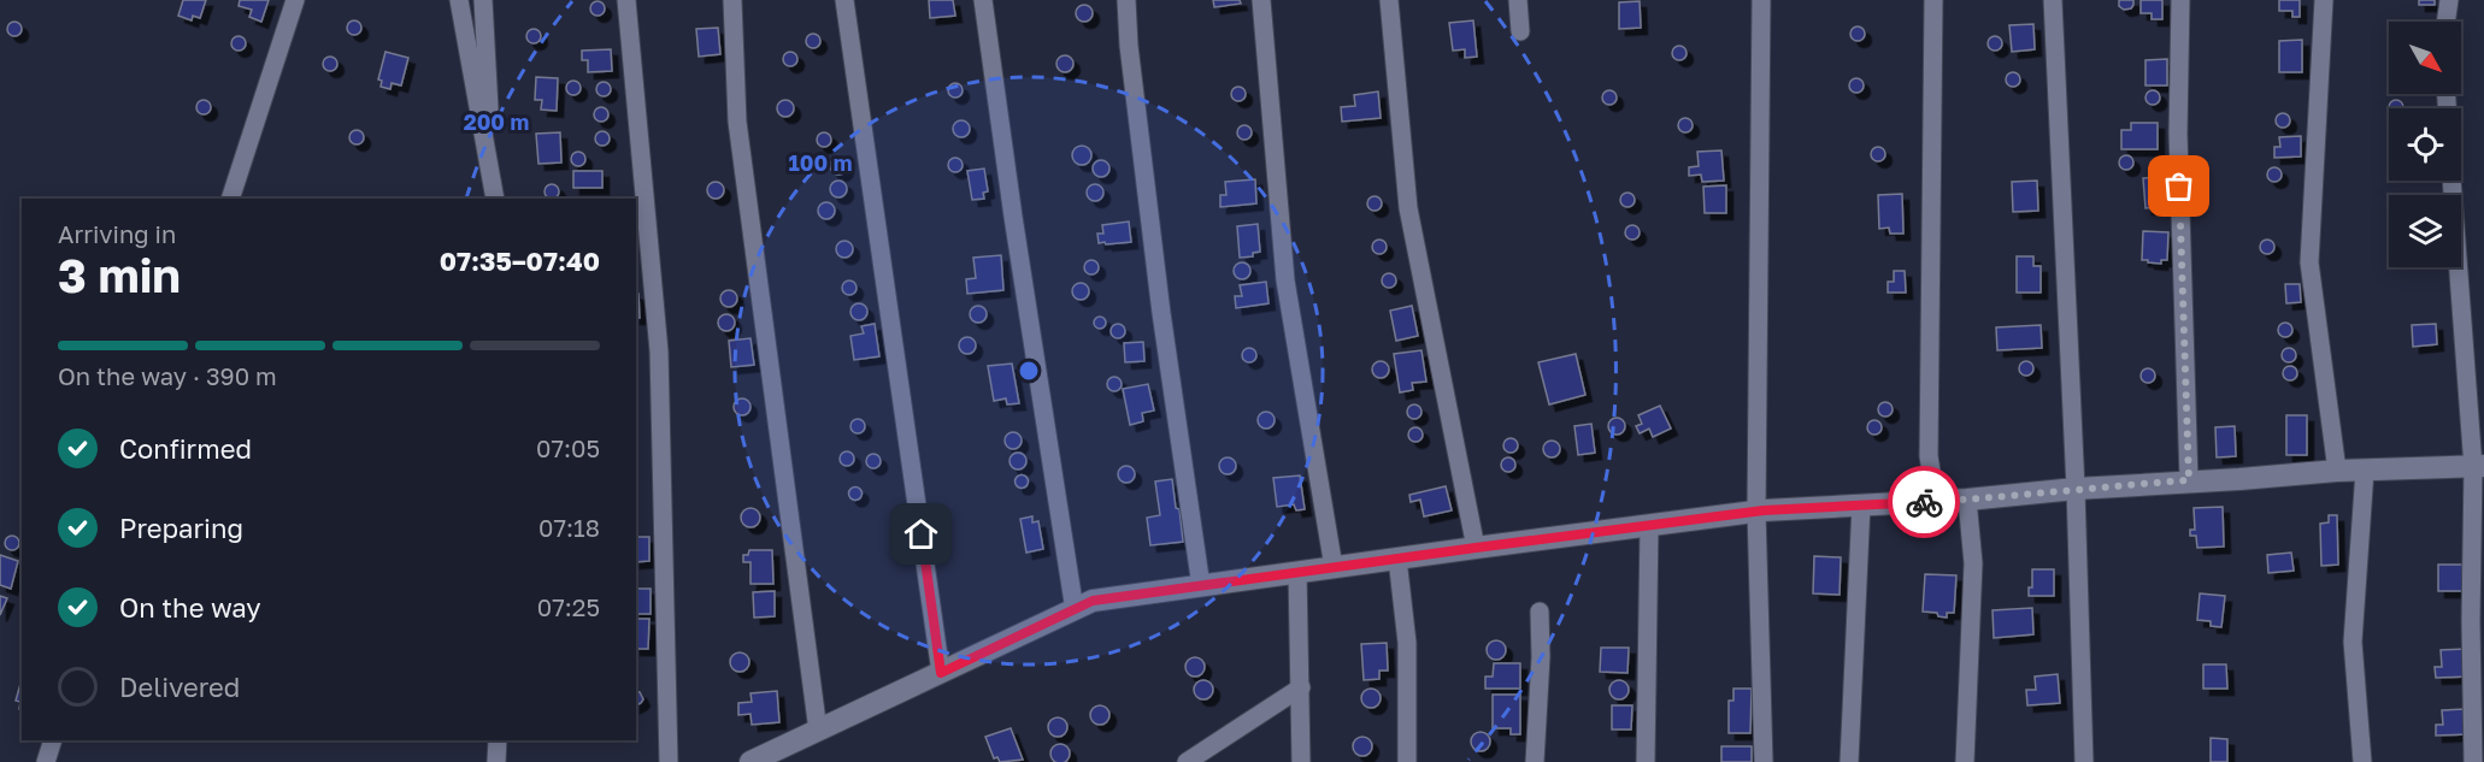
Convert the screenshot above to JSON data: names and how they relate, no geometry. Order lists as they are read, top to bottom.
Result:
{
  "north": "bottom right",
  "page": {
    "heading": ["3 min", "Arriving in", "07:35–07:40"],
    "bar": "On the way · 390 m",
    "list": [
      ["Confirmed", "07:05"],
      ["Preparing", "07:18"],
      ["On the way", "07:25"],
      "Delivered"
    ]
  },
  "rings": ["200 m", "100 m"]
}
